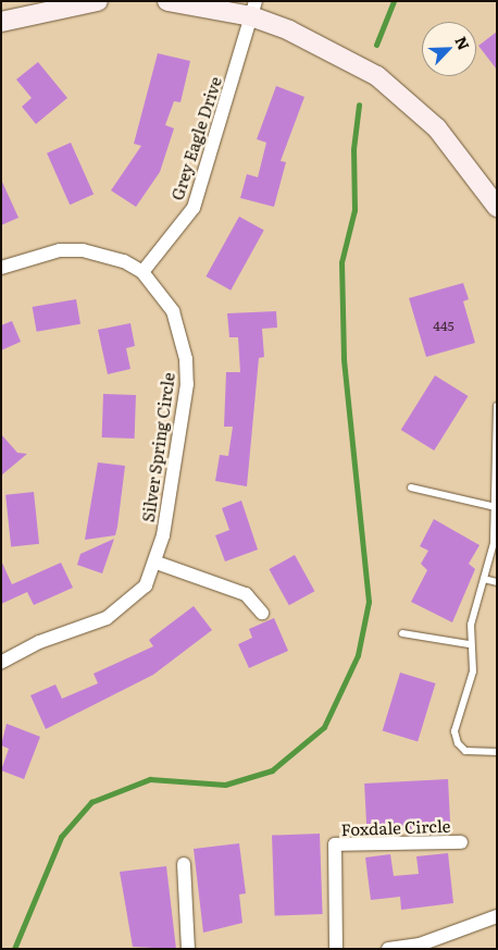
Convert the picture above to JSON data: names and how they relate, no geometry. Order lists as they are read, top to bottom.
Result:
{
  "streets": {
    "street": ["Grey Eagle Drive", "Silver Spring Circle", "Foxdale Circle"]
  },
  "crossings": [
    ["Grey Eagle Drive", "Silver Spring Circle"]
  ],
  "house_numbers": ["445"],
  "north": "top right"
}
